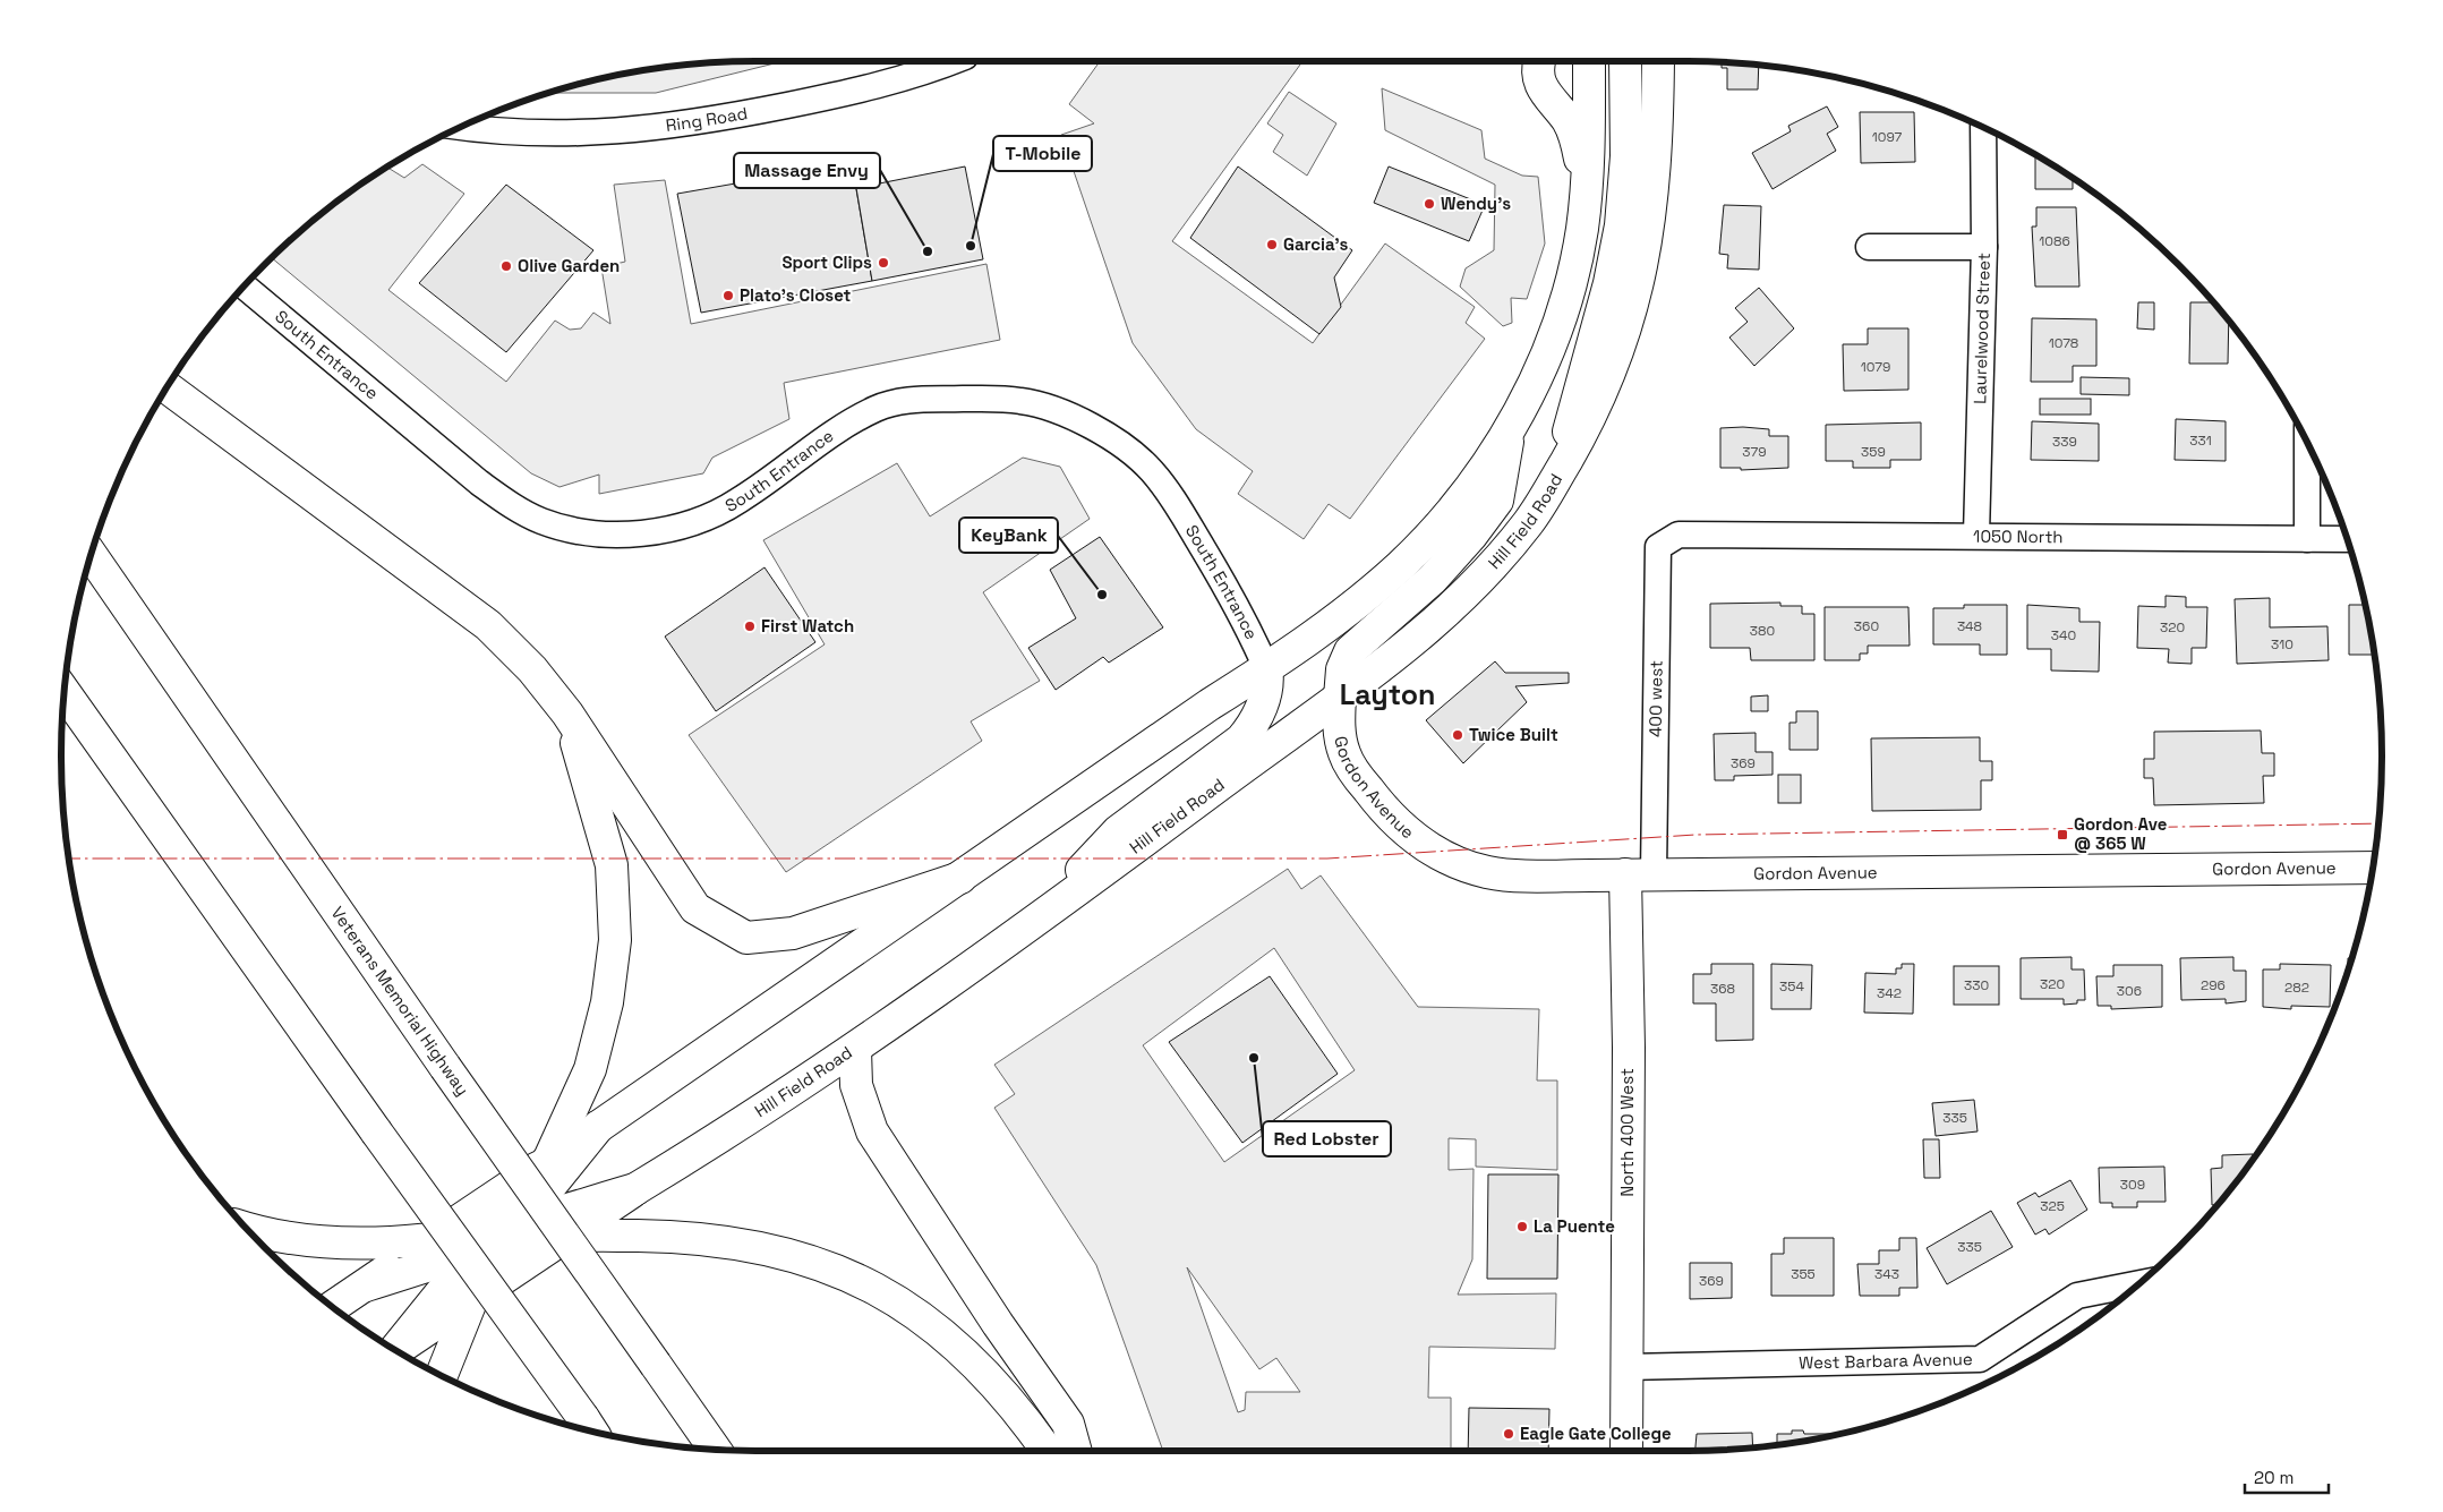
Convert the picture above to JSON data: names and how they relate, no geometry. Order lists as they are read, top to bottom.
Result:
{
  "streets": {
    "main road": [
      "Hill Field Road",
      "Gordon Avenue",
      "Veterans Memorial Highway",
      "North 400 West"
    ],
    "street": [
      "Ring Road",
      "Laurelwood Street",
      "South Entrance",
      "1050 North",
      "400 west",
      "West Barbara Avenue"
    ]
  },
  "crossings": [
    ["Laurelwood Street", "1050 North"],
    ["Hill Field Road", "Gordon Avenue"],
    ["1050 North", "400 west"],
    ["400 west", "Gordon Avenue"],
    ["400 west", "North 400 West"],
    ["Gordon Avenue", "North 400 West"],
    ["North 400 West", "West Barbara Avenue"]
  ],
  "districts": ["Layton"],
  "places": {
    "other": [
      "Wendy's",
      "Garcia's",
      "T-Mobile",
      "Massage Envy",
      "Sport Clips",
      "Olive Garden",
      "Plato's Closet",
      "KeyBank",
      "First Watch",
      "Twice Built",
      "Red Lobster",
      "La Puente",
      "Eagle Gate College"
    ],
    "transit": ["Gordon Ave @ 365 W"]
  },
  "house_numbers": [
    "1097",
    "1086",
    "1078",
    "1079",
    "331",
    "339",
    "379",
    "359",
    "360",
    "348",
    "320",
    "380",
    "340",
    "310",
    "369",
    "320",
    "330",
    "296",
    "354",
    "282",
    "368",
    "306",
    "342",
    "335",
    "309",
    "325",
    "335",
    "355",
    "343",
    "369"
  ],
  "scale_bar": "20 m"
}
